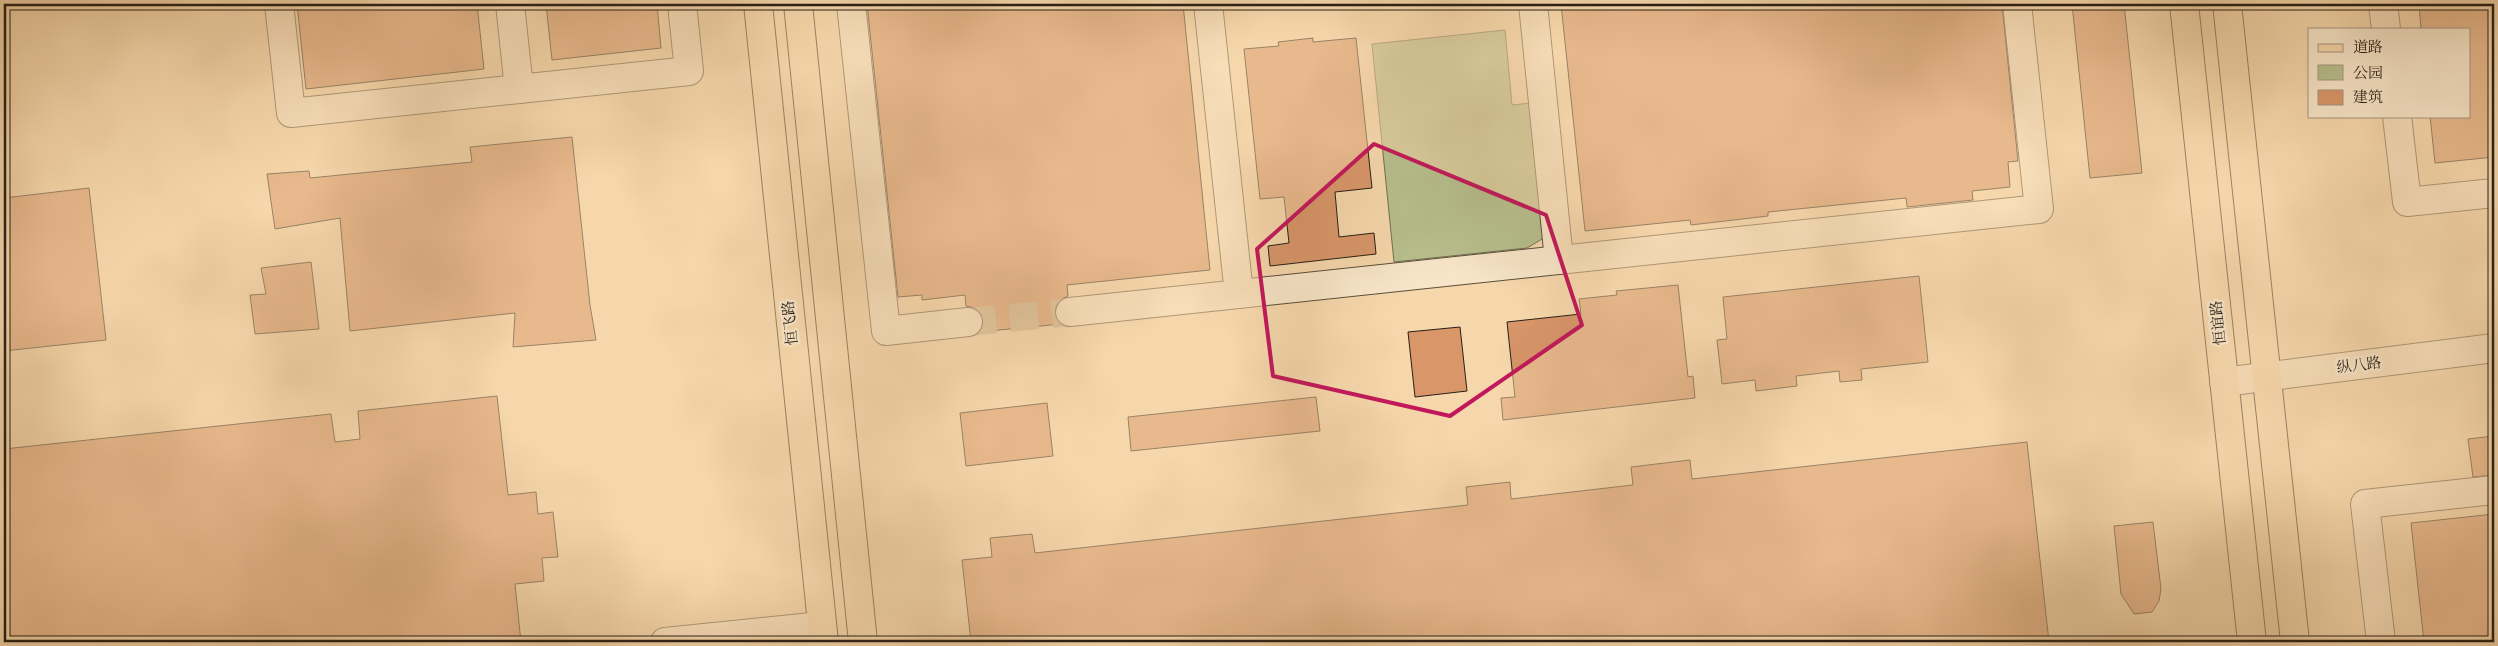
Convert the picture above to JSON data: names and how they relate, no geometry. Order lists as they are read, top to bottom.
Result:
{
  "streets": {
    "main road": ["恒飞路", "恒谊路"],
    "street": ["纵八路"]
  },
  "crossings": [
    ["恒谊路", "纵八路"]
  ],
  "legend": ["道路", "公园", "建筑"]
}
